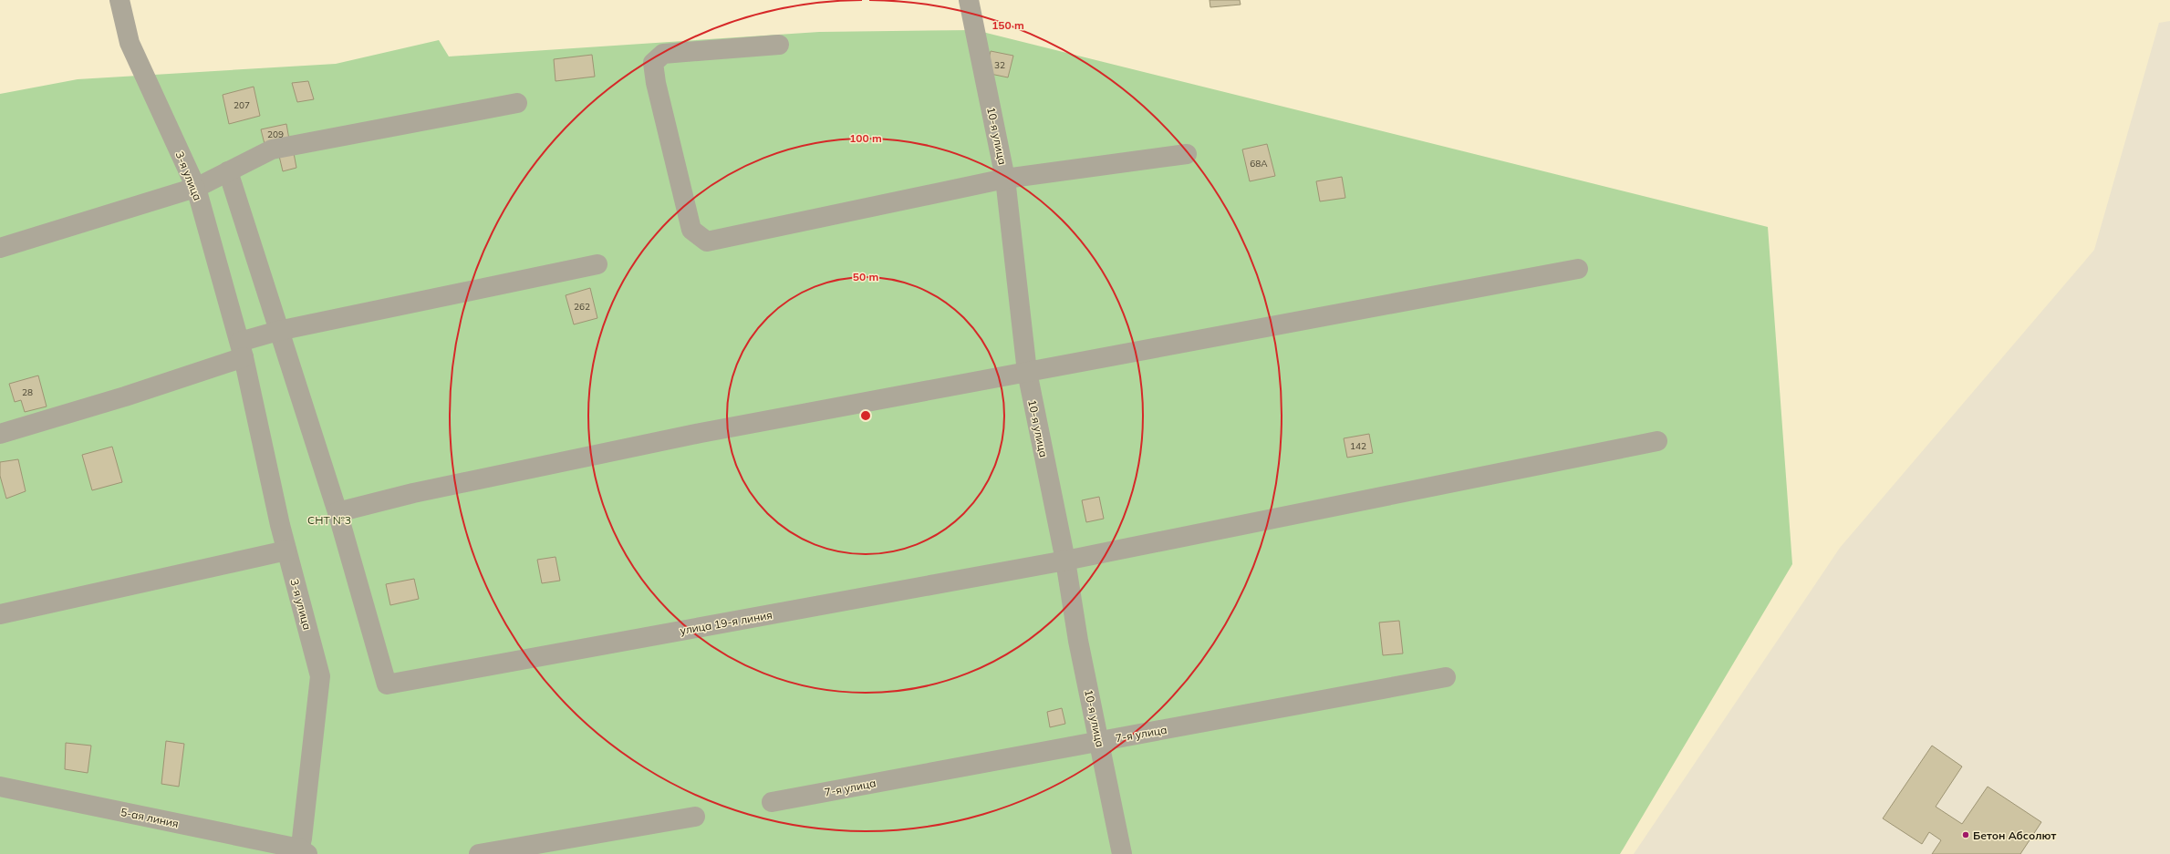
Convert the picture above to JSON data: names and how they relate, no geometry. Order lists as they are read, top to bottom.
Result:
{
  "streets": {
    "street": [
      "10-я улица",
      "3-я улица",
      "улица 19-я линия",
      "7-я улица",
      "5-ая линия"
    ]
  },
  "crossings": [
    ["10-я улица", "улица 19-я линия"],
    ["10-я улица", "7-я улица"],
    ["3-я улица", "5-ая линия"]
  ],
  "parks": ["СНТ №3"],
  "places": ["Бетон Абсолют"],
  "house_numbers": [
    "32",
    "207",
    "209",
    "68А",
    "262",
    "28",
    "142"
  ],
  "rings": ["150 m", "100 m", "50 m"]
}
